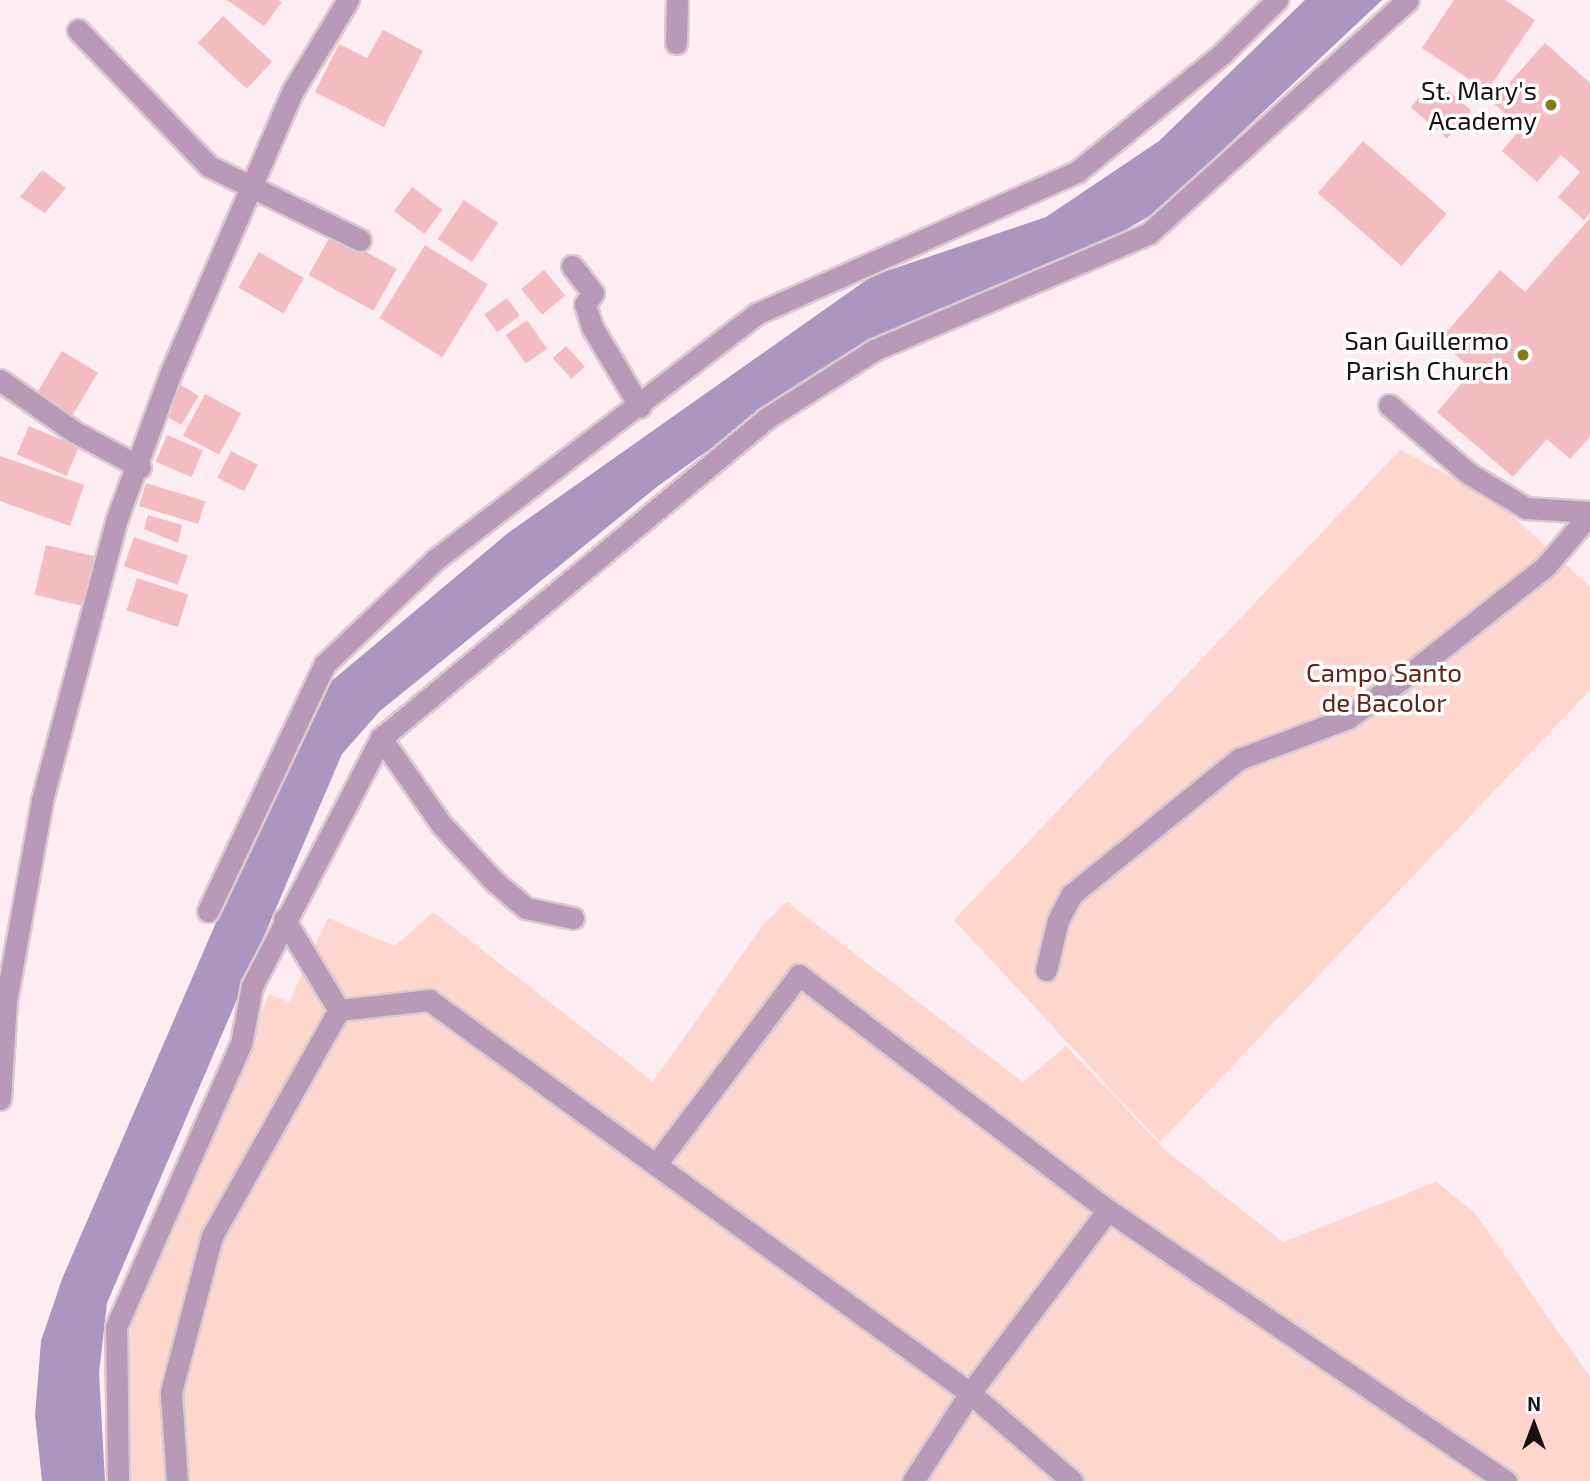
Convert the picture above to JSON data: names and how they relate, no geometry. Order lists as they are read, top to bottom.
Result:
{
  "parks": ["Campo Santo de Bacolor"],
  "places": ["St. Mary's Academy", "San Guillermo Parish Church"],
  "north": "top"
}
